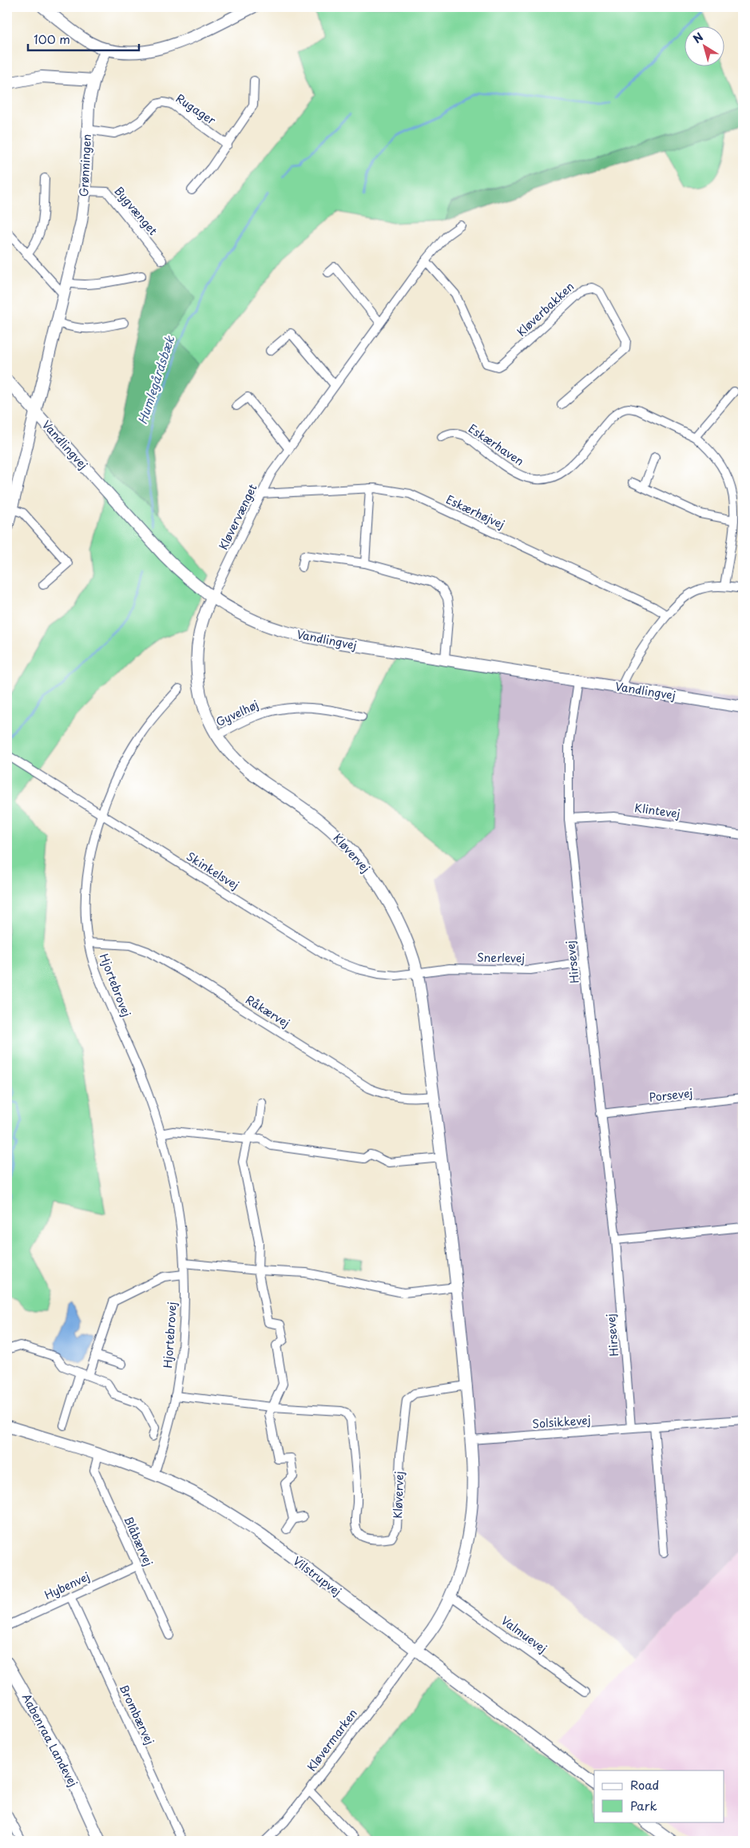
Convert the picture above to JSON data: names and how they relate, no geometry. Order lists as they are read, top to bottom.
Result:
{
  "streets": {
    "street": [
      "Rugager",
      "Grønningen",
      "Bygvænget",
      "Kløverbakken",
      "Vandlingvej",
      "Eskærhaven",
      "Eskærhøjvej",
      "Kløvervænget",
      "Gyvelhøj",
      "Klintevej",
      "Kløvervej",
      "Skinkelsvej",
      "Snerlevej",
      "Hirsevej",
      "Hjortebrovej",
      "Råkærvej",
      "Porsevej",
      "Solsikkevej",
      "Blåbærvej",
      "Vilstrupvej",
      "Hybenvej",
      "Valmuevej",
      "Brombærvej",
      "Aabenraa Landevej",
      "Kløvermarken"
    ]
  },
  "crossings": [
    ["Rugager", "Grønningen"],
    ["Grønningen", "Bygvænget"],
    ["Grønningen", "Vandlingvej"],
    ["Kløverbakken", "Kløvervænget"],
    ["Vandlingvej", "Kløvervænget"],
    ["Vandlingvej", "Kløvervej"],
    ["Vandlingvej", "Hirsevej"],
    ["Eskærhøjvej", "Kløvervænget"],
    ["Kløvervænget", "Kløvervej"],
    ["Gyvelhøj", "Kløvervej"],
    ["Klintevej", "Hirsevej"],
    ["Kløvervej", "Skinkelsvej"],
    ["Kløvervej", "Snerlevej"],
    ["Kløvervej", "Råkærvej"],
    ["Kløvervej", "Solsikkevej"],
    ["Kløvervej", "Vilstrupvej"],
    ["Kløvervej", "Valmuevej"],
    ["Kløvervej", "Kløvermarken"],
    ["Skinkelsvej", "Snerlevej"],
    ["Skinkelsvej", "Hjortebrovej"],
    ["Snerlevej", "Hirsevej"],
    ["Hirsevej", "Porsevej"],
    ["Hirsevej", "Solsikkevej"],
    ["Hjortebrovej", "Råkærvej"],
    ["Hjortebrovej", "Vilstrupvej"],
    ["Blåbærvej", "Vilstrupvej"],
    ["Blåbærvej", "Hybenvej"],
    ["Vilstrupvej", "Kløvermarken"],
    ["Hybenvej", "Brombærvej"]
  ],
  "water": ["Humlegårdsbæk"],
  "legend": ["Road", "Park"],
  "scale_bar": "100 m",
  "north": "top left"
}
